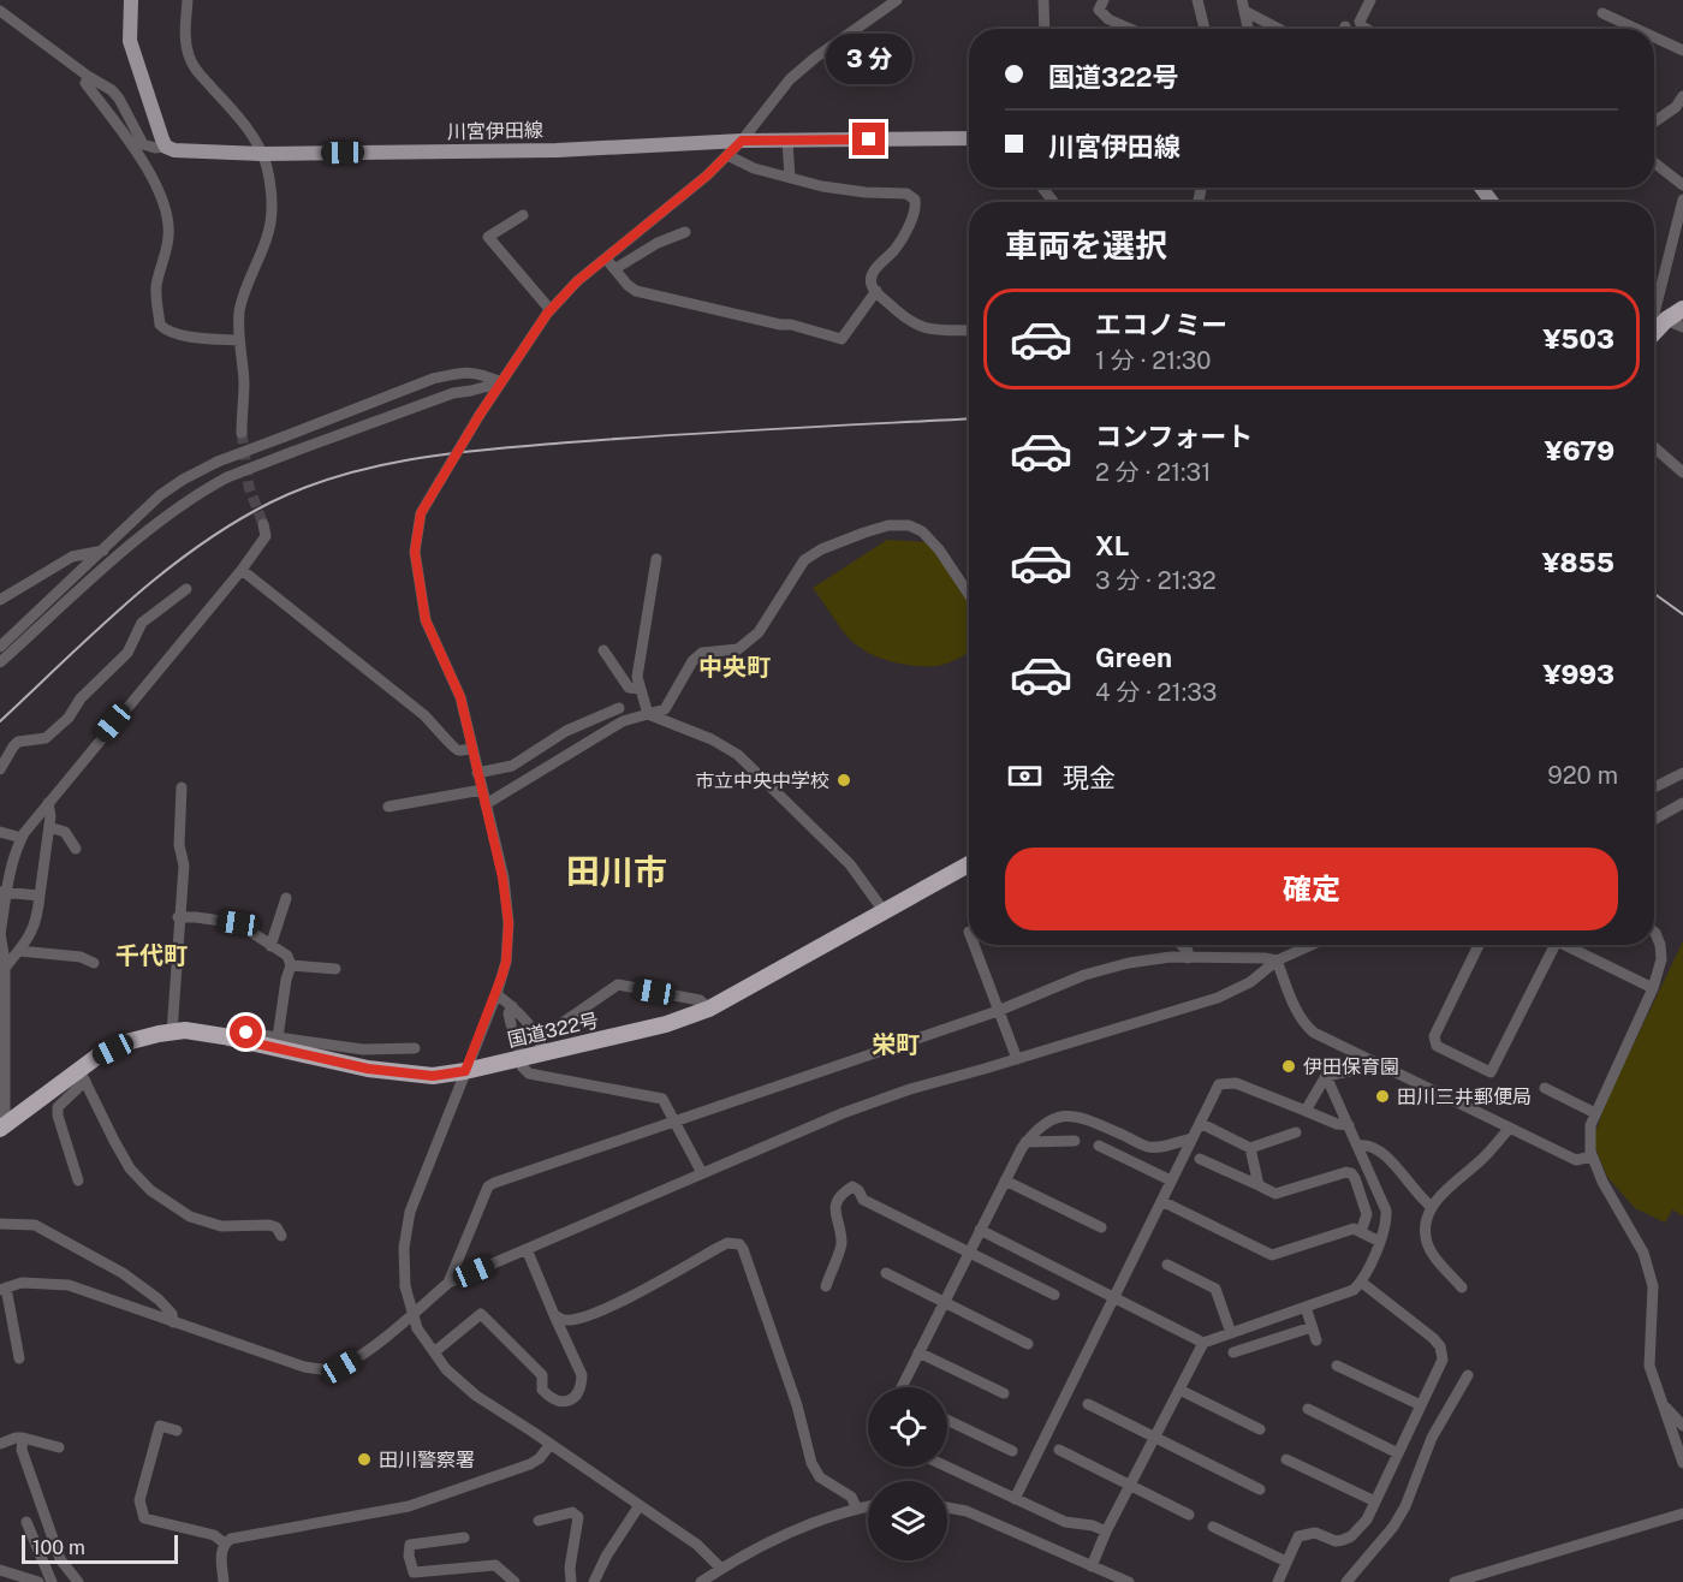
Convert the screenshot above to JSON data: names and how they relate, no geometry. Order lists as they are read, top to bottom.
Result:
{
  "streets": {
    "highway": ["国道322号"],
    "main road": ["川宮伊田線"]
  },
  "districts": [
    "中央町",
    "田川市",
    "千代町",
    "栄町"
  ],
  "places": [
    "市立中央中学校",
    "伊田保育園",
    "田川三井郵便局",
    "田川警察署"
  ],
  "scale_bar": "100 m",
  "page": {
    "banner": ["国道322号", "川宮伊田線"],
    "bubble": "3 分",
    "heading": "車両を選択",
    "list": [
      {
        "name": "エコノミー",
        "note": "1 分 · 21:30",
        "value": "¥503"
      },
      {
        "name": "コンフォート",
        "note": "2 分 · 21:31",
        "value": "¥679"
      },
      {
        "name": "XL",
        "note": "3 分 · 21:32",
        "value": "¥855"
      },
      {
        "name": "Green",
        "note": "4 分 · 21:33",
        "value": "¥993"
      }
    ],
    "pay": ["現金", "920 m"],
    "buttons": "確定",
    "scale": "100 m"
  }
}
